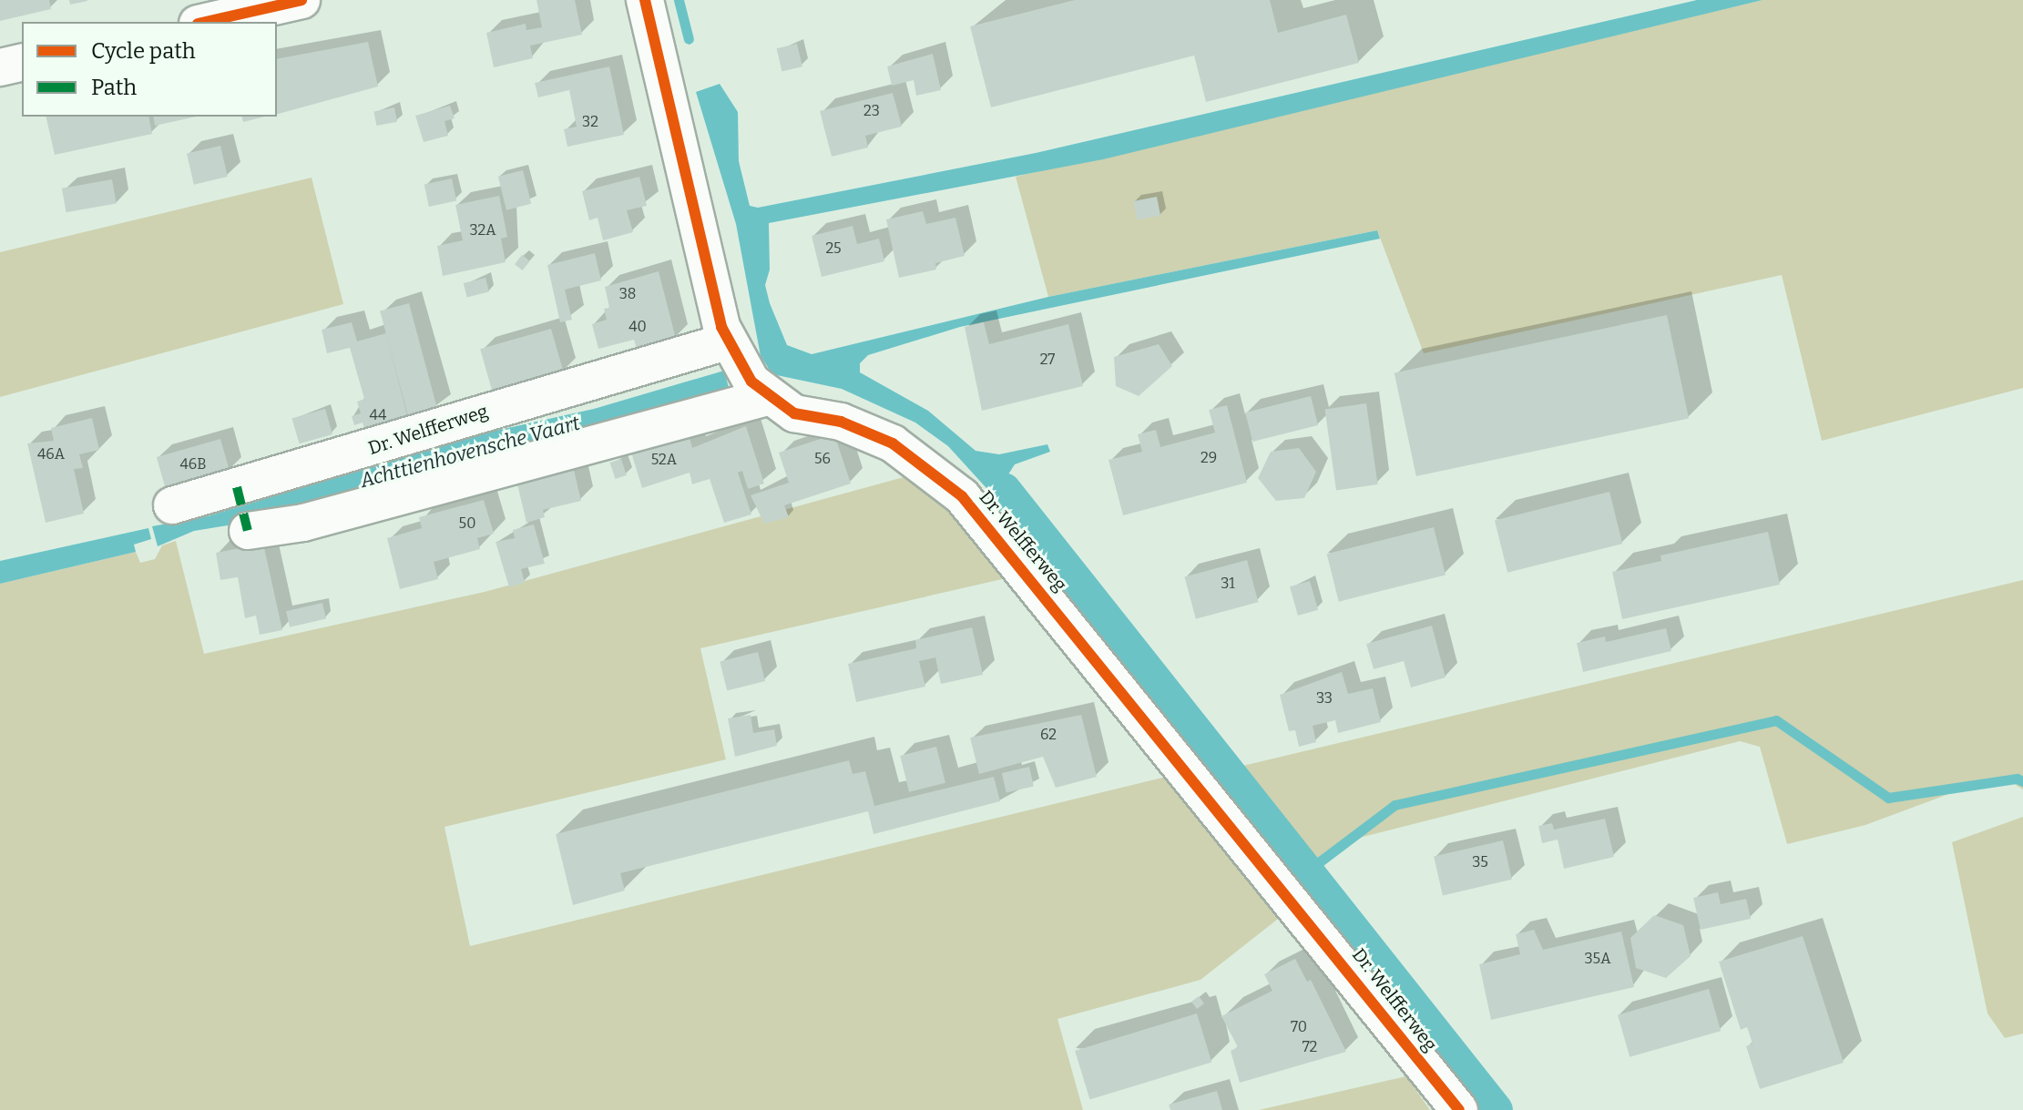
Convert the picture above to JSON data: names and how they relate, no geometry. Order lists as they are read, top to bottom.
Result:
{
  "streets": {
    "street": ["Dr. Welfferweg"]
  },
  "water": ["Achttienhovensche Vaart"],
  "house_numbers": [
    "23",
    "32",
    "32A",
    "25",
    "38",
    "40",
    "27",
    "44",
    "46A",
    "29",
    "56",
    "52A",
    "46B",
    "50",
    "31",
    "33",
    "62",
    "35",
    "35A",
    "70",
    "72"
  ],
  "legend": ["Cycle path", "Path"]
}
